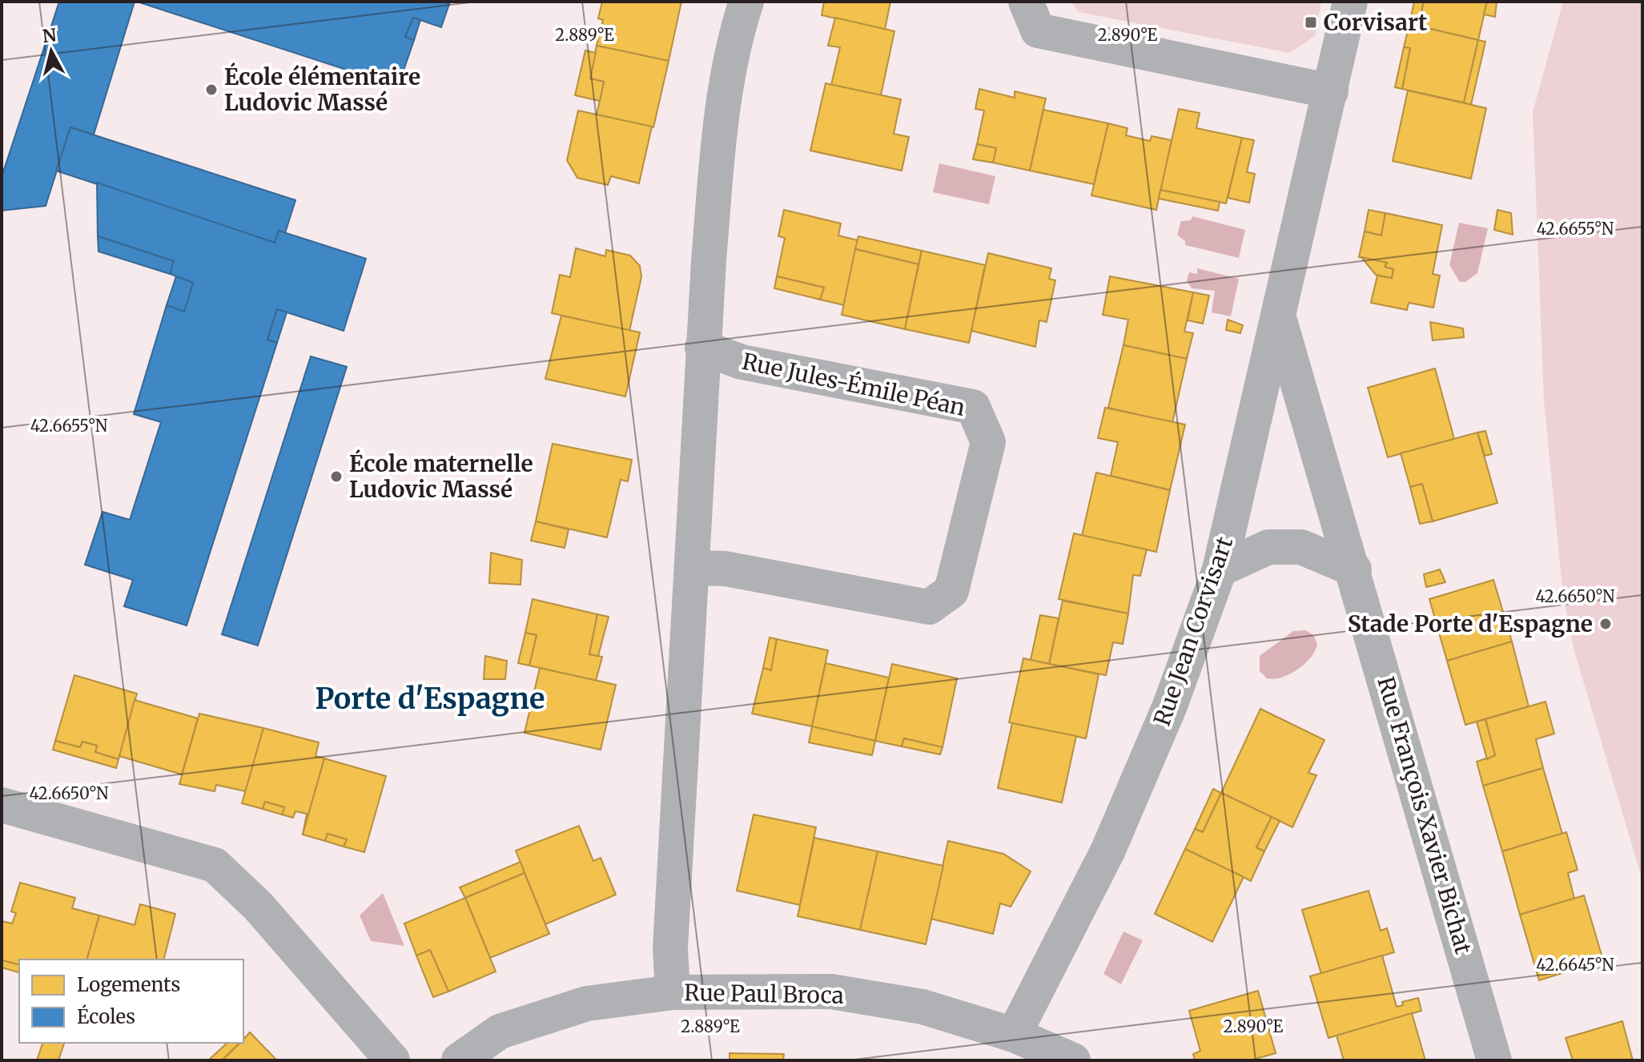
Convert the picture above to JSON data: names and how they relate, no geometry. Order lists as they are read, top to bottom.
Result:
{
  "streets": {
    "street": [
      "Rue Jules-Émile Péan",
      "Rue Jean Corvisart",
      "Rue François Xavier Bichat",
      "Rue Paul Broca"
    ]
  },
  "crossings": [
    ["Rue Jean Corvisart", "Rue François Xavier Bichat"],
    ["Rue Jean Corvisart", "Rue Paul Broca"]
  ],
  "districts": ["Porte d'Espagne"],
  "places": {
    "transit": ["Corvisart"],
    "other": ["École élémentaire Ludovic Massé", "École maternelle Ludovic Massé", "Stade Porte d'Espagne"]
  },
  "legend": ["Logements", "Écoles"],
  "north": "top",
  "coordinates": [
    "2.889°E",
    "2.890°E",
    "42.6655°N",
    "42.6650°N",
    "42.6645°N"
  ]
}
